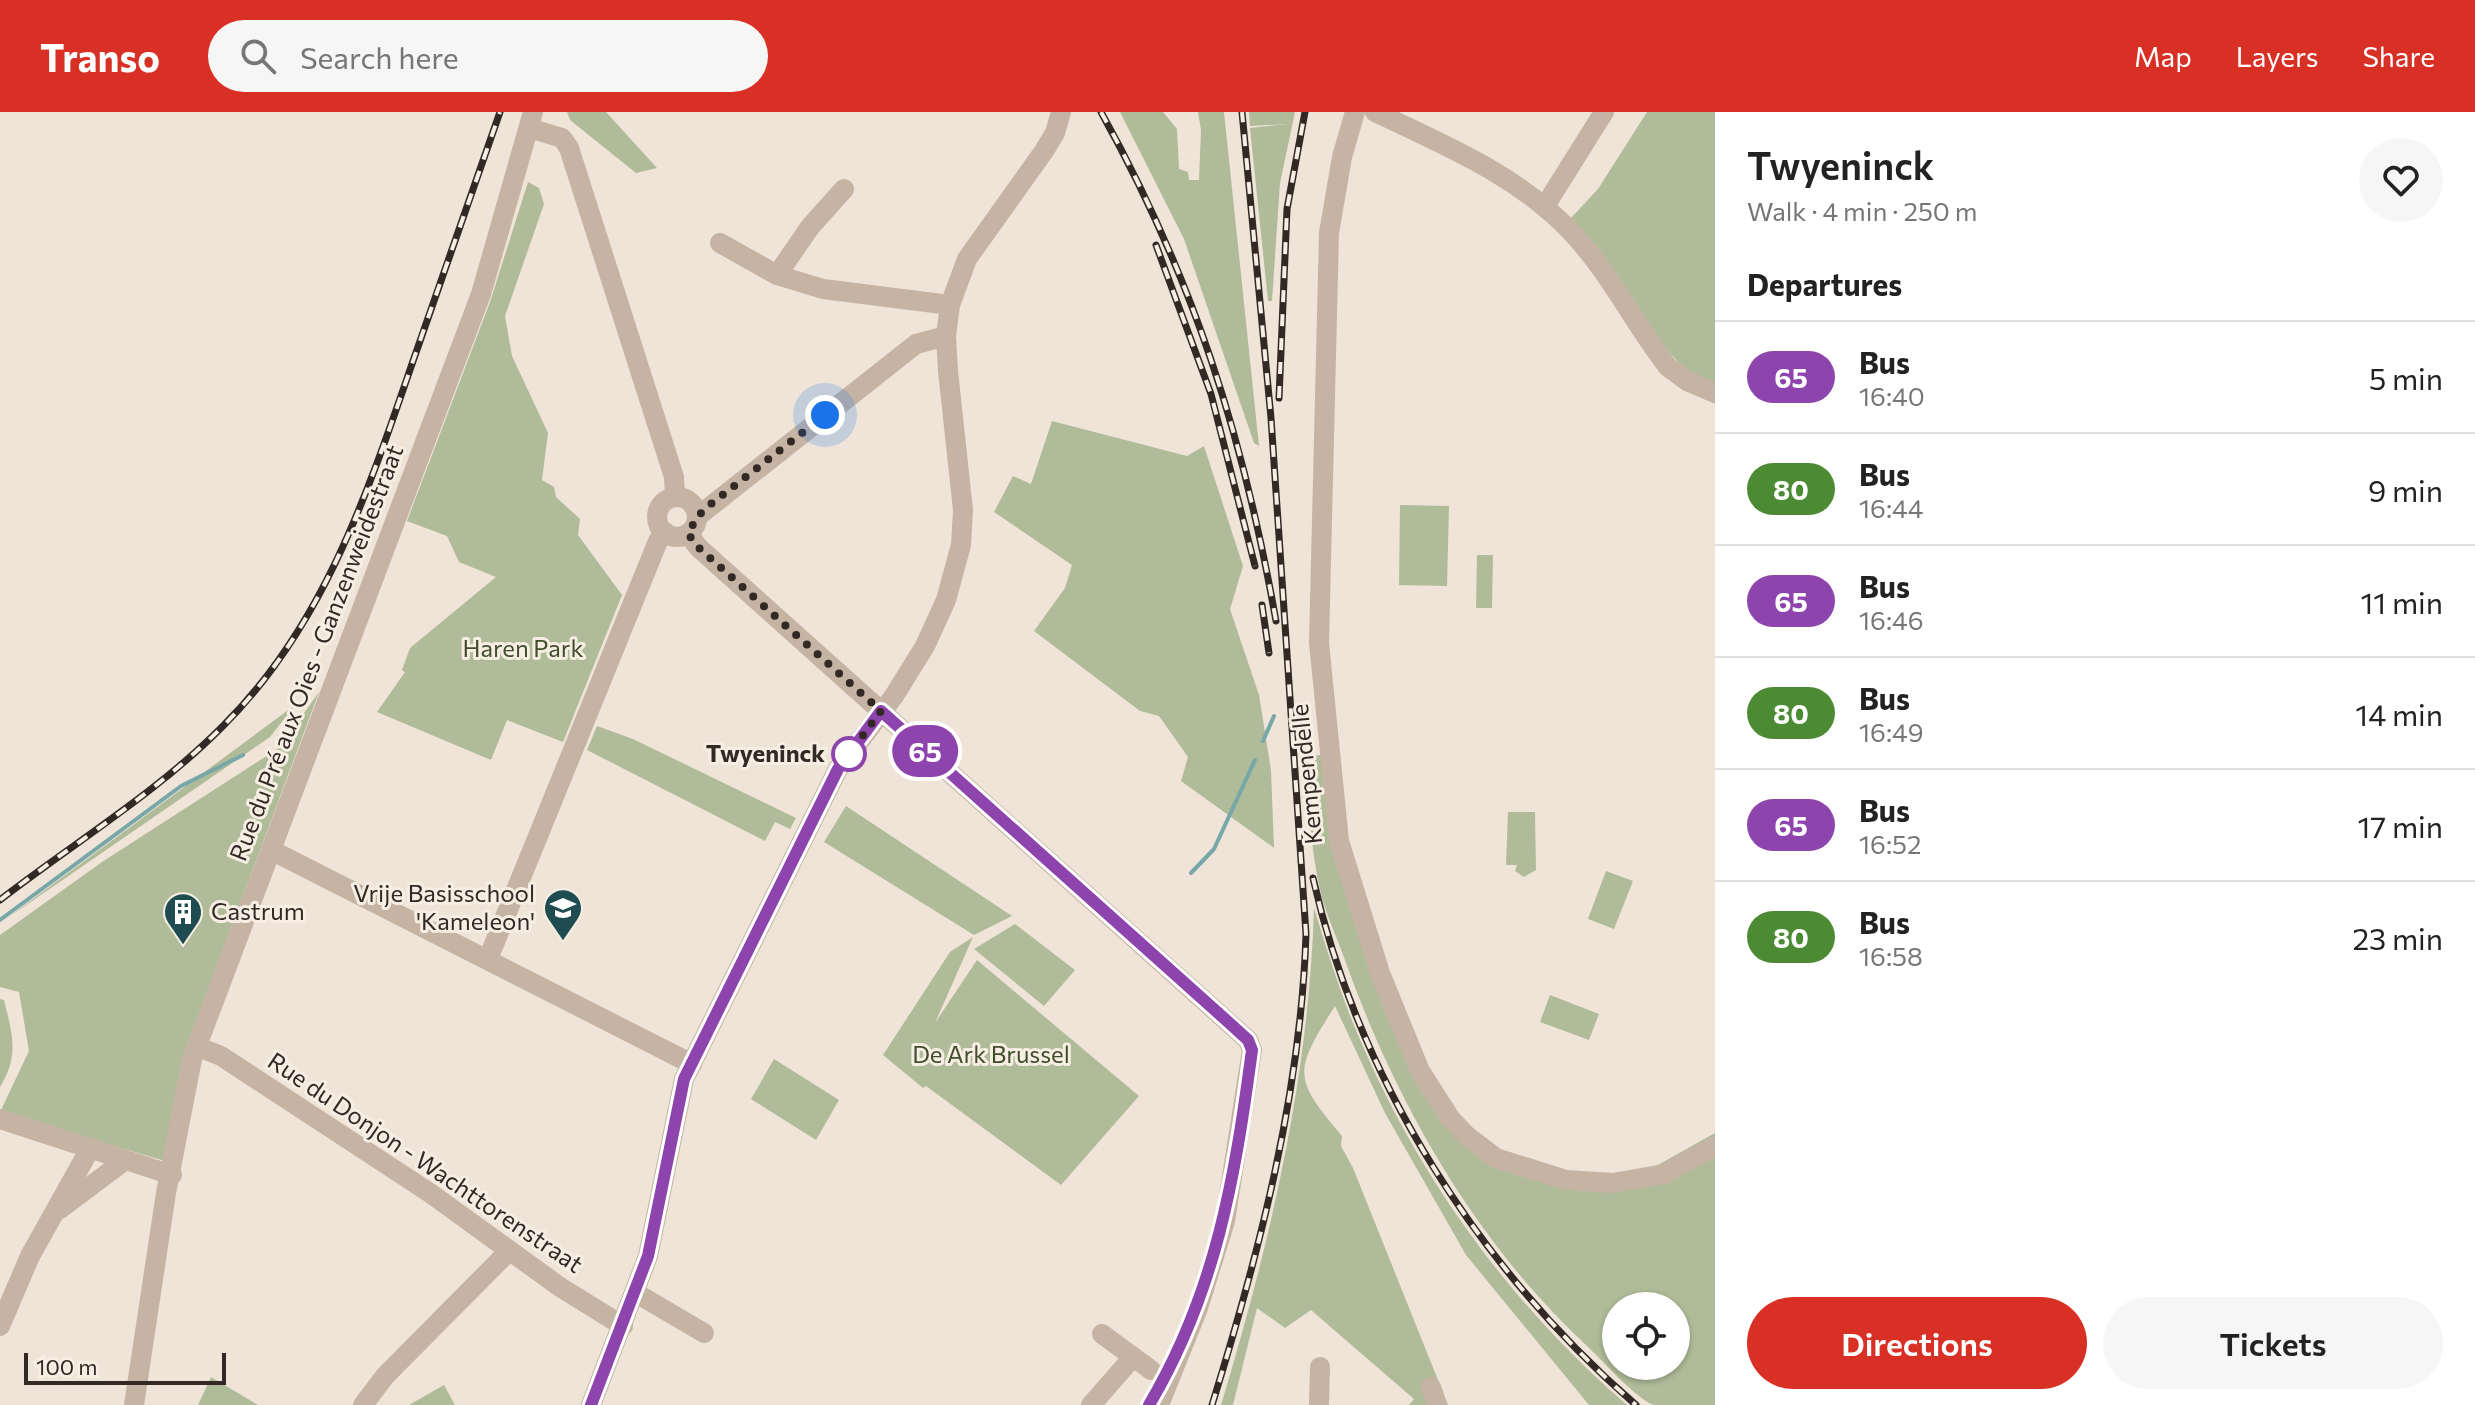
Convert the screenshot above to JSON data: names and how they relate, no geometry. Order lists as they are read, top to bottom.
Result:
{
  "streets": {
    "street": ["Rue du Pré aux Oies - Ganzenweidestraat", "Kempendelle", "Rue du Donjon - Wachttorenstraat"]
  },
  "crossings": [
    ["Rue du Pré aux Oies - Ganzenweidestraat", "Rue du Donjon - Wachttorenstraat"]
  ],
  "parks": ["Haren Park", "De Ark Brussel"],
  "places": {
    "other": ["Twyeninck"],
    "school or university": ["Vrije Basisschool 'Kameleon'"],
    "building": ["Castrum"]
  },
  "lines": ["bus line 65"],
  "scale_bar": "100 m",
  "page": {
    "header": "Transo",
    "search": "Search here",
    "nav": ["Map", "Layers", "Share"],
    "on_map": "65",
    "heading": [
      ["Twyeninck", "Walk · 4 min · 250 m"],
      "Departures"
    ],
    "list": [
      {
        "mark": "65",
        "name": "Bus",
        "note": "16:40",
        "value": "5 min"
      },
      {
        "mark": "80",
        "name": "Bus",
        "note": "16:44",
        "value": "9 min"
      },
      {
        "mark": "65",
        "name": "Bus",
        "note": "16:46",
        "value": "11 min"
      },
      {
        "mark": "80",
        "name": "Bus",
        "note": "16:49",
        "value": "14 min"
      },
      {
        "mark": "65",
        "name": "Bus",
        "note": "16:52",
        "value": "17 min"
      },
      {
        "mark": "80",
        "name": "Bus",
        "note": "16:58",
        "value": "23 min"
      }
    ],
    "buttons": ["Directions", "Tickets"],
    "scale": "100 m"
  }
}
